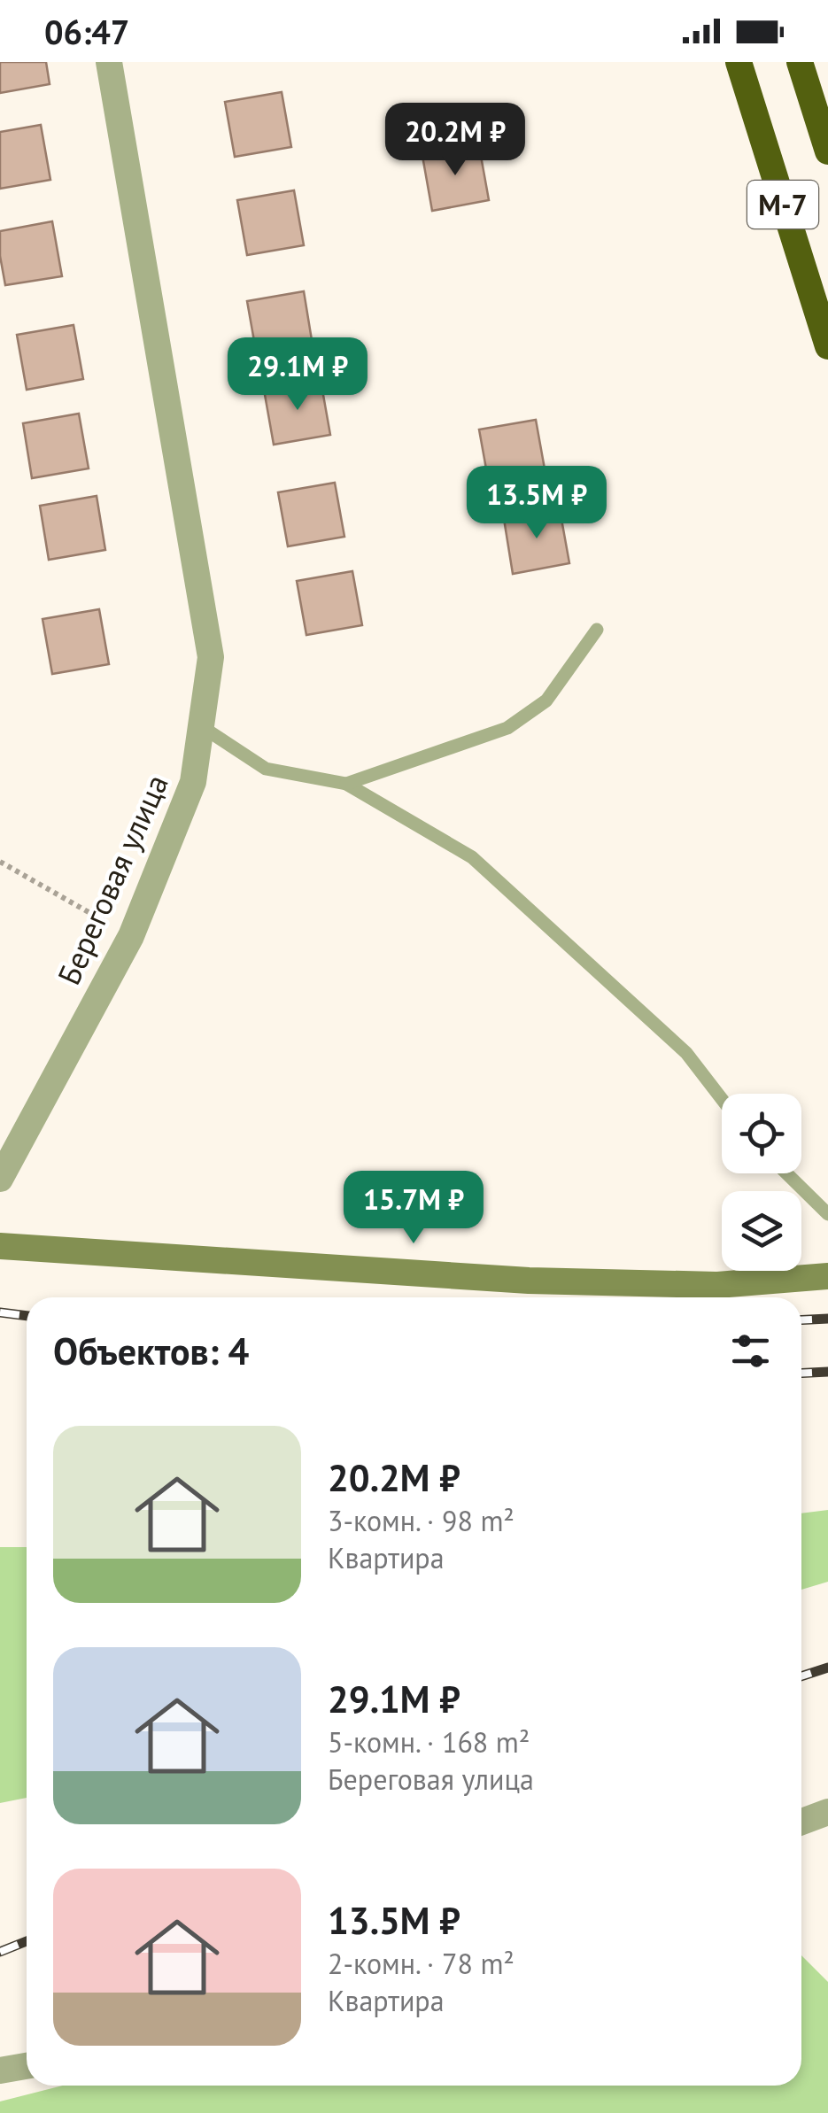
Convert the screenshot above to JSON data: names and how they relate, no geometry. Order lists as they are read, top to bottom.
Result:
{
  "streets": {
    "highway": ["М-7"],
    "street": ["Береговая улица"]
  },
  "page": {
    "status": "06:47",
    "price": [
      "20.2M ₽",
      "29.1M ₽",
      "13.5M ₽",
      "15.7M ₽"
    ],
    "heading": "Объектов: 4",
    "list": [
      {
        "name": "20.2M ₽",
        "note": "3-комн. · 98 m² · Квартира"
      },
      {
        "name": "29.1M ₽",
        "note": "5-комн. · 168 m² · Береговая улица"
      },
      {
        "name": "13.5M ₽",
        "note": "2-комн. · 78 m² · Квартира"
      }
    ]
  }
}
